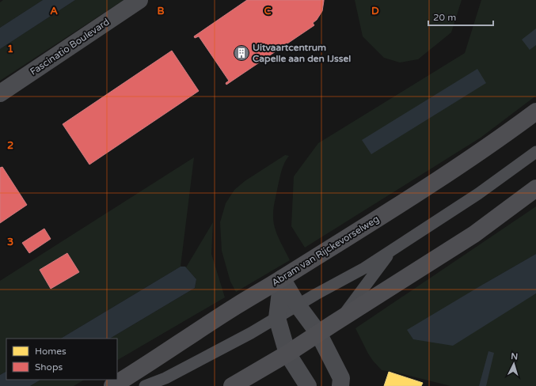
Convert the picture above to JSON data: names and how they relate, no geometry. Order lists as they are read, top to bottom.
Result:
{
  "streets": {
    "highway": ["Abram van Rijckevorselweg"],
    "street": ["Fascinatio Boulevard"]
  },
  "places": {
    "building": ["Uitvaartcentrum Capelle aan den IJssel"]
  },
  "legend": ["Homes", "Shops"],
  "scale_bar": "20 m",
  "north": "top",
  "grid": {
    "columns": [
      "A",
      "B",
      "C",
      "D"
    ],
    "rows": ["1", "2", "3"]
  }
}
